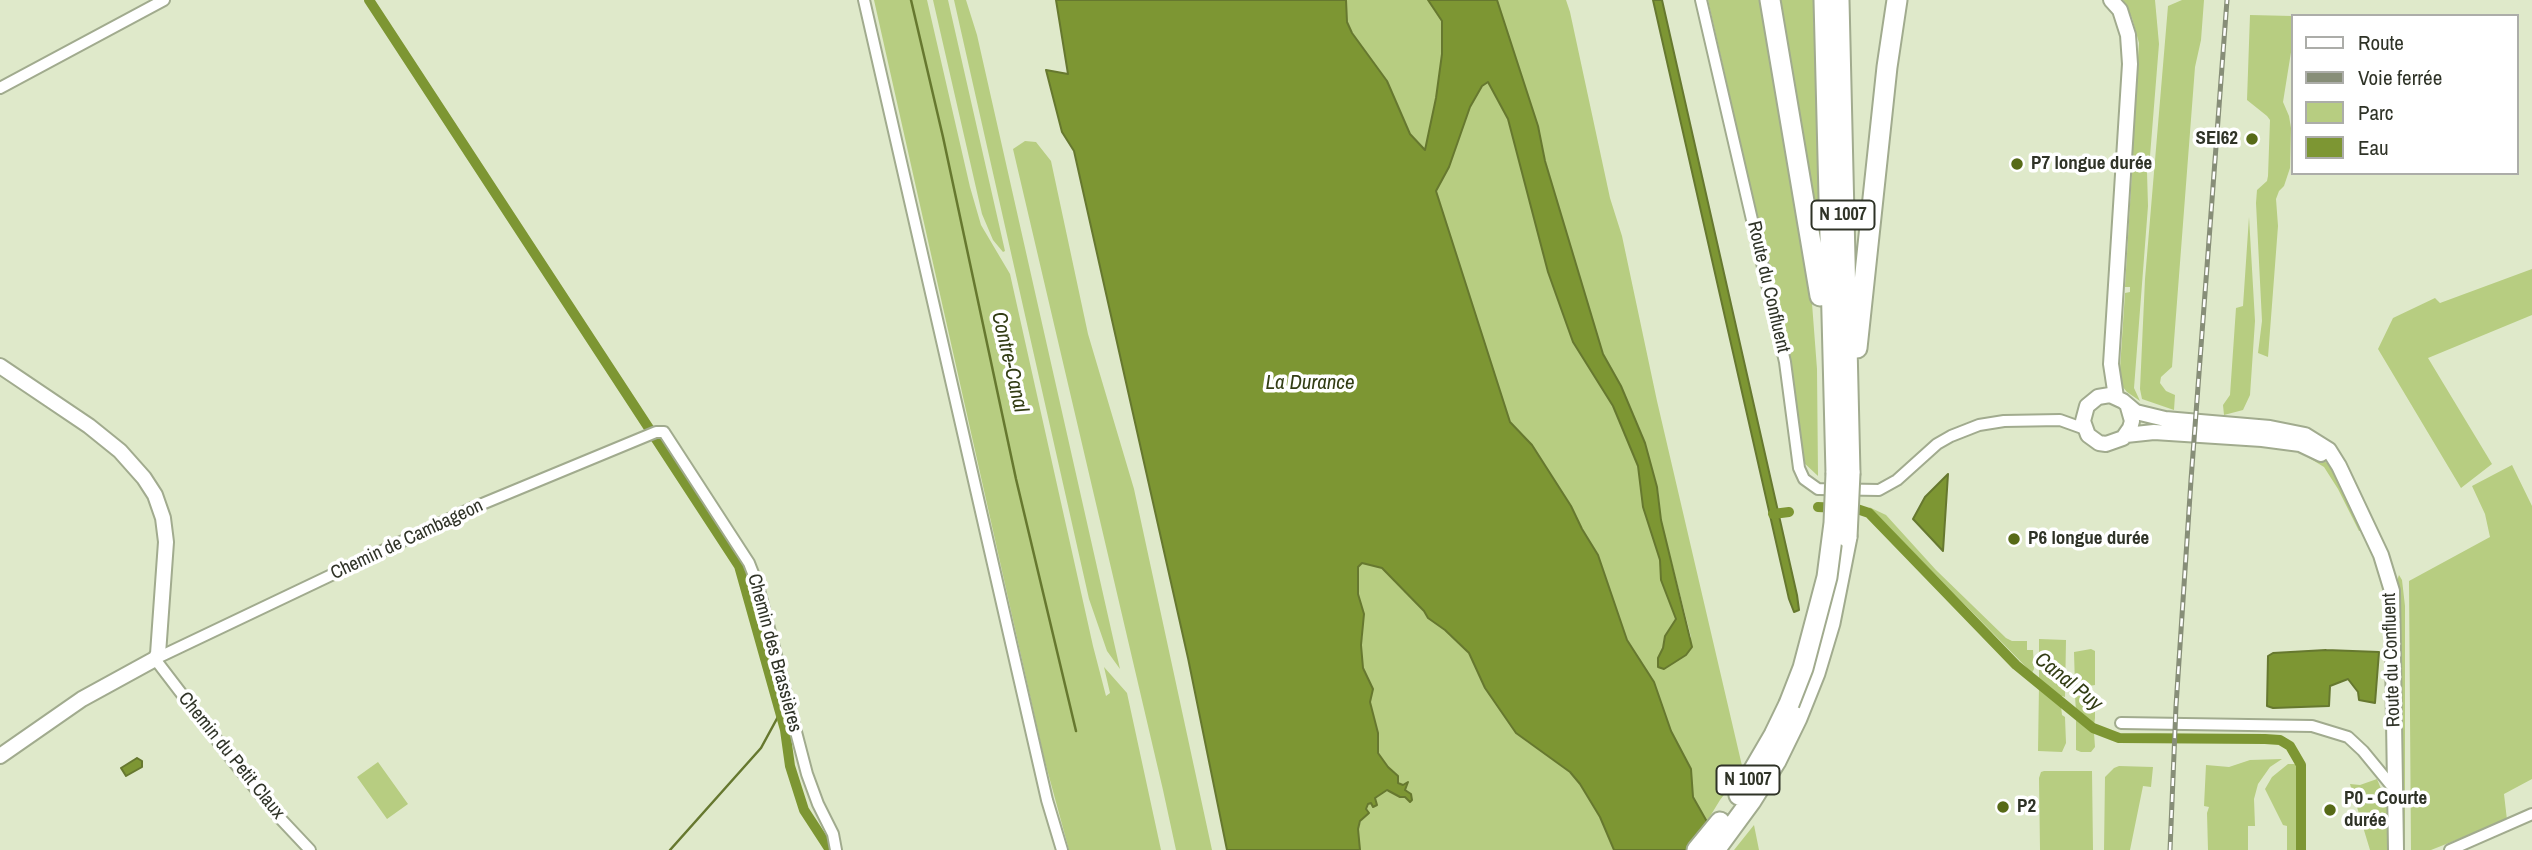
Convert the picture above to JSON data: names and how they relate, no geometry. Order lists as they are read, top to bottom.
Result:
{
  "streets": {
    "highway": ["N 1007"],
    "street": [
      "Route du Confluent",
      "Chemin de Cambageon",
      "Chemin des Brassières",
      "Chemin du Petit Claux"
    ]
  },
  "crossings": [
    ["Chemin de Cambageon", "Chemin des Brassières"],
    ["Chemin de Cambageon", "Chemin du Petit Claux"]
  ],
  "water": ["Contre-Canal", "La Durance", "Canal Puy"],
  "places": [
    "SEI62",
    "P7 longue durée",
    "P6 longue durée",
    "P2",
    "P0 - Courte durée"
  ],
  "legend": [
    "Route",
    "Voie ferrée",
    "Parc",
    "Eau"
  ]
}
